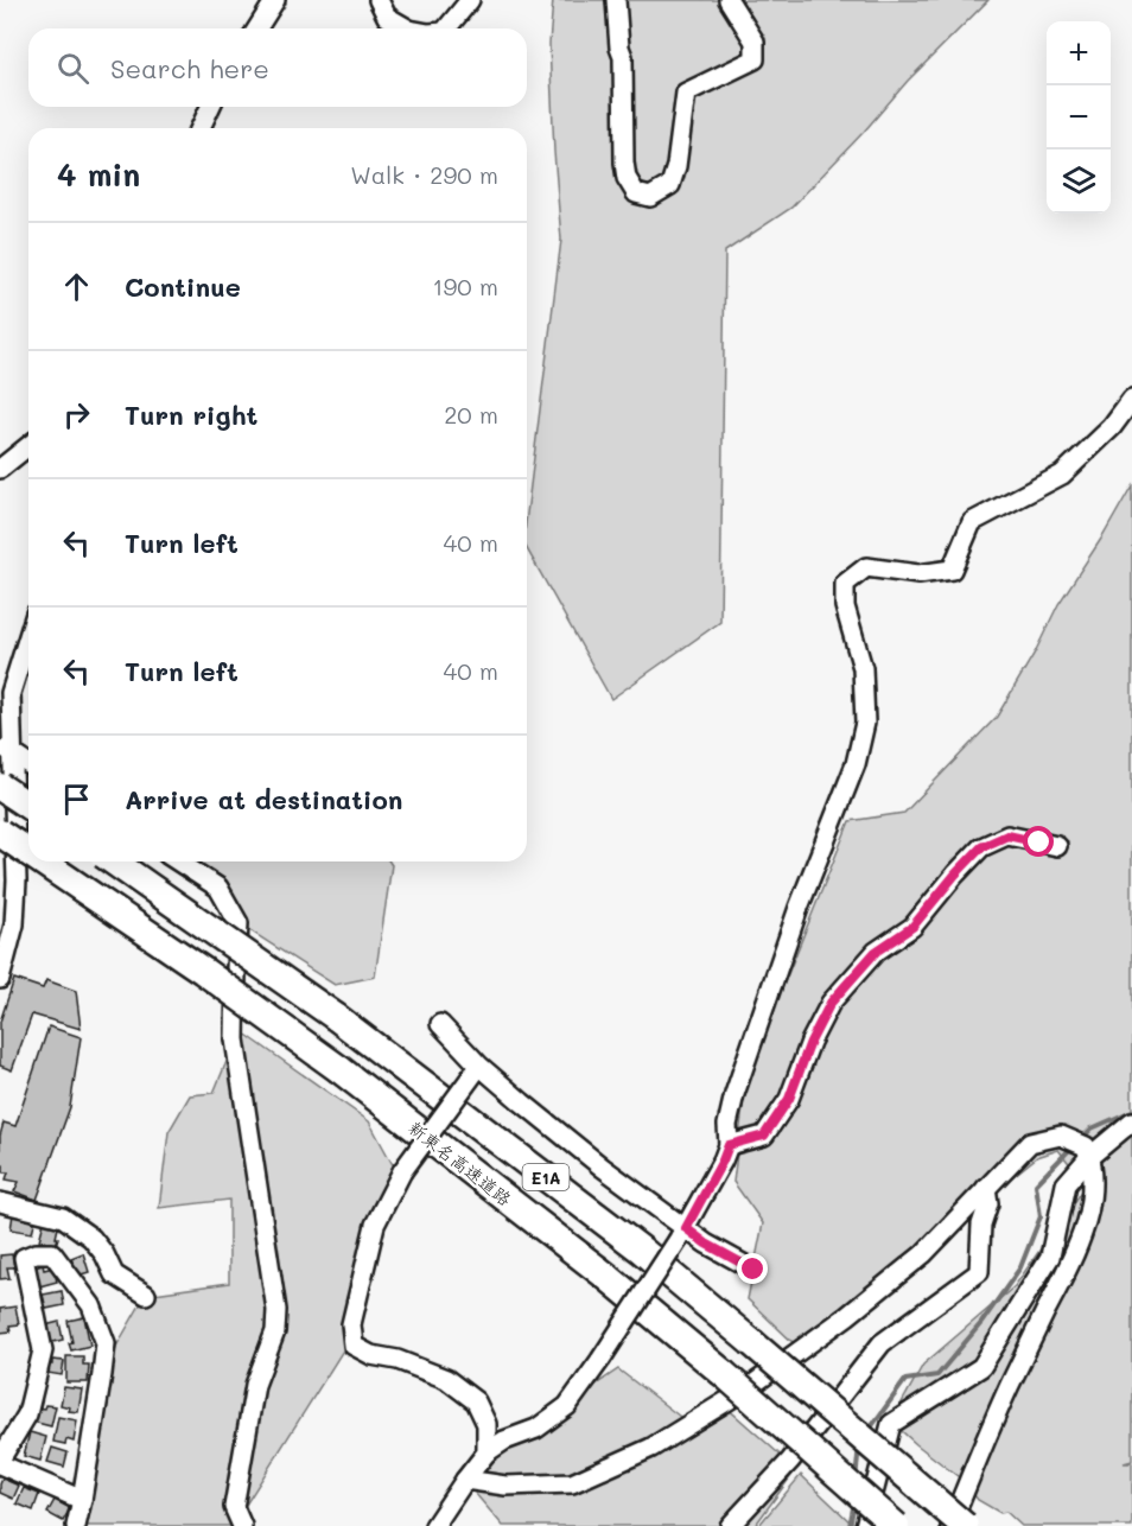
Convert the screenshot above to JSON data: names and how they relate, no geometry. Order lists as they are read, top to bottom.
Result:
{
  "streets": {
    "highway": ["新東名高速道路", "E1A"]
  },
  "page": {
    "map_buttons": ["+", "−"],
    "search": "Search here",
    "heading": ["4 min", "Walk · 290 m"],
    "list": [
      ["Continue", "190 m"],
      ["Turn right", "20 m"],
      ["Turn left", "40 m"],
      ["Turn left", "40 m"],
      "Arrive at destination"
    ]
  }
}
